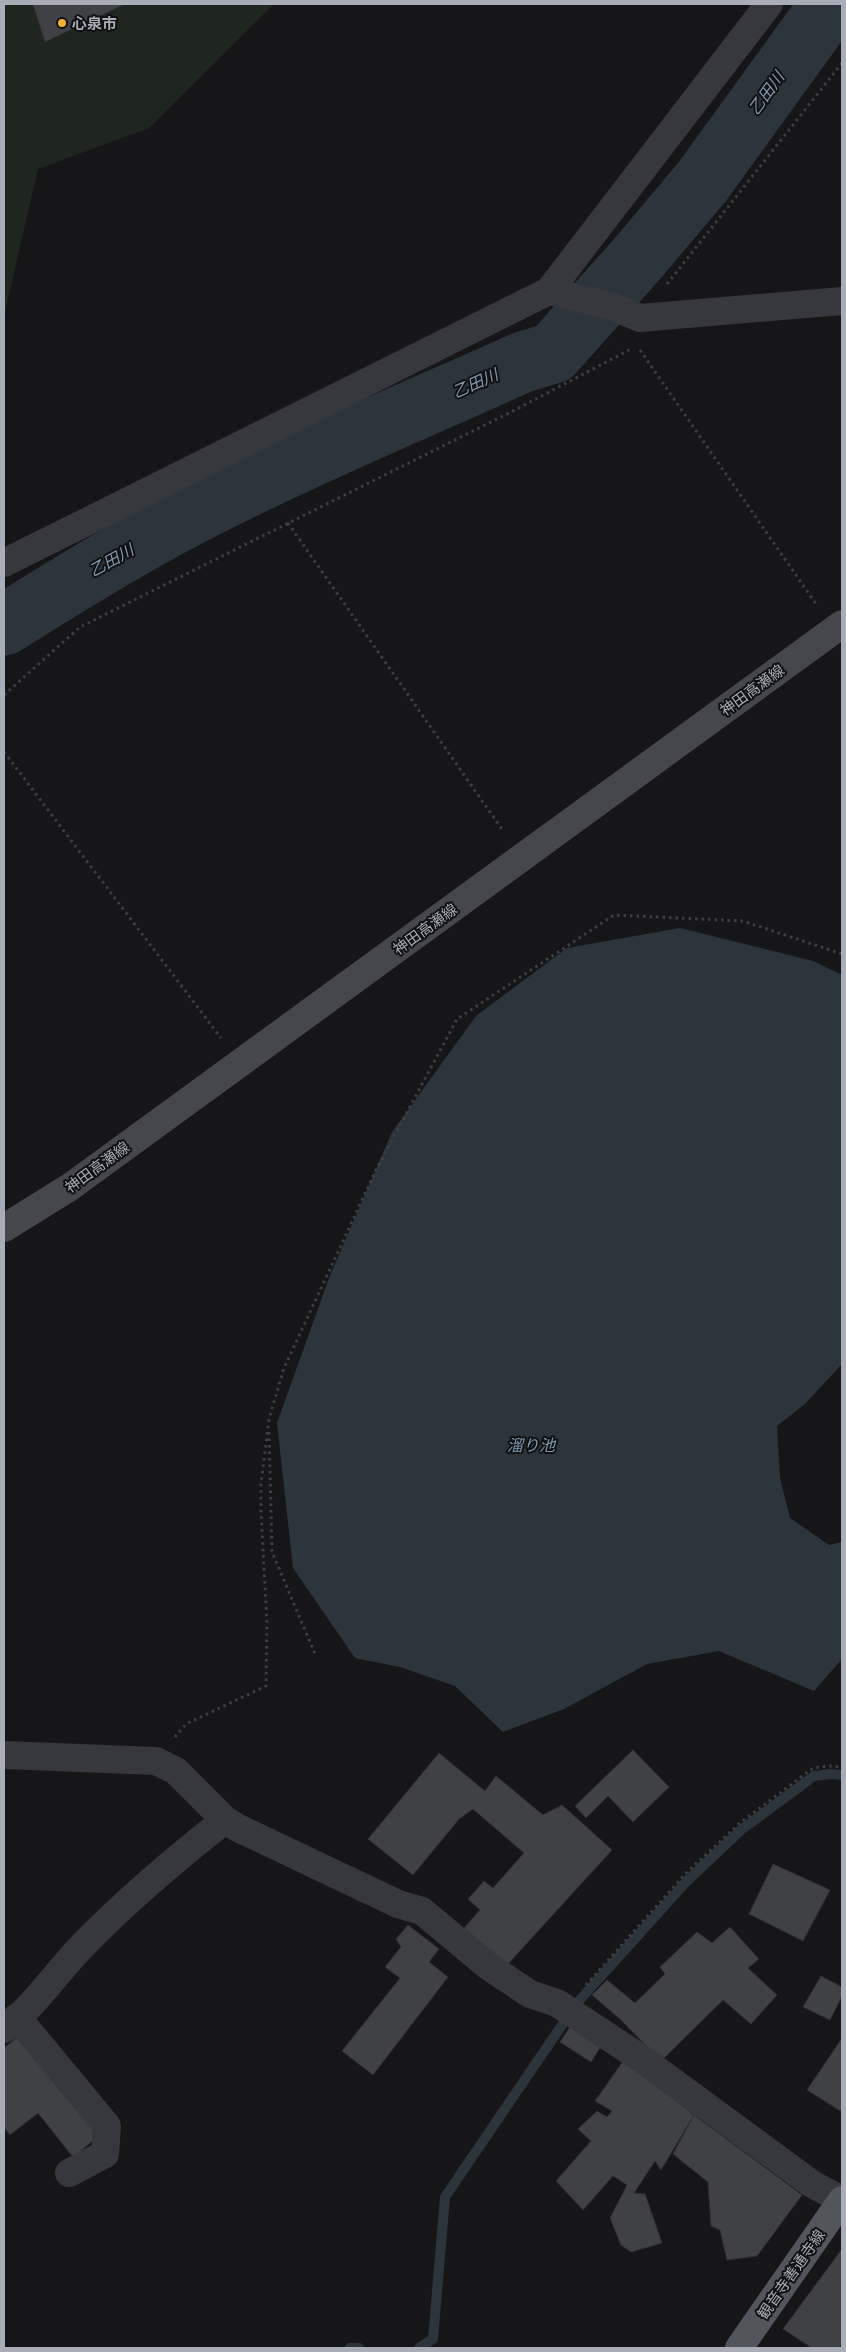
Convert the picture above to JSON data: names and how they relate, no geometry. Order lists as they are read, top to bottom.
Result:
{
  "streets": {
    "main road": ["神田高瀬線", "観音寺善通寺線"]
  },
  "water": ["乙田川", "溜り池"],
  "places": ["心泉市"]
}
